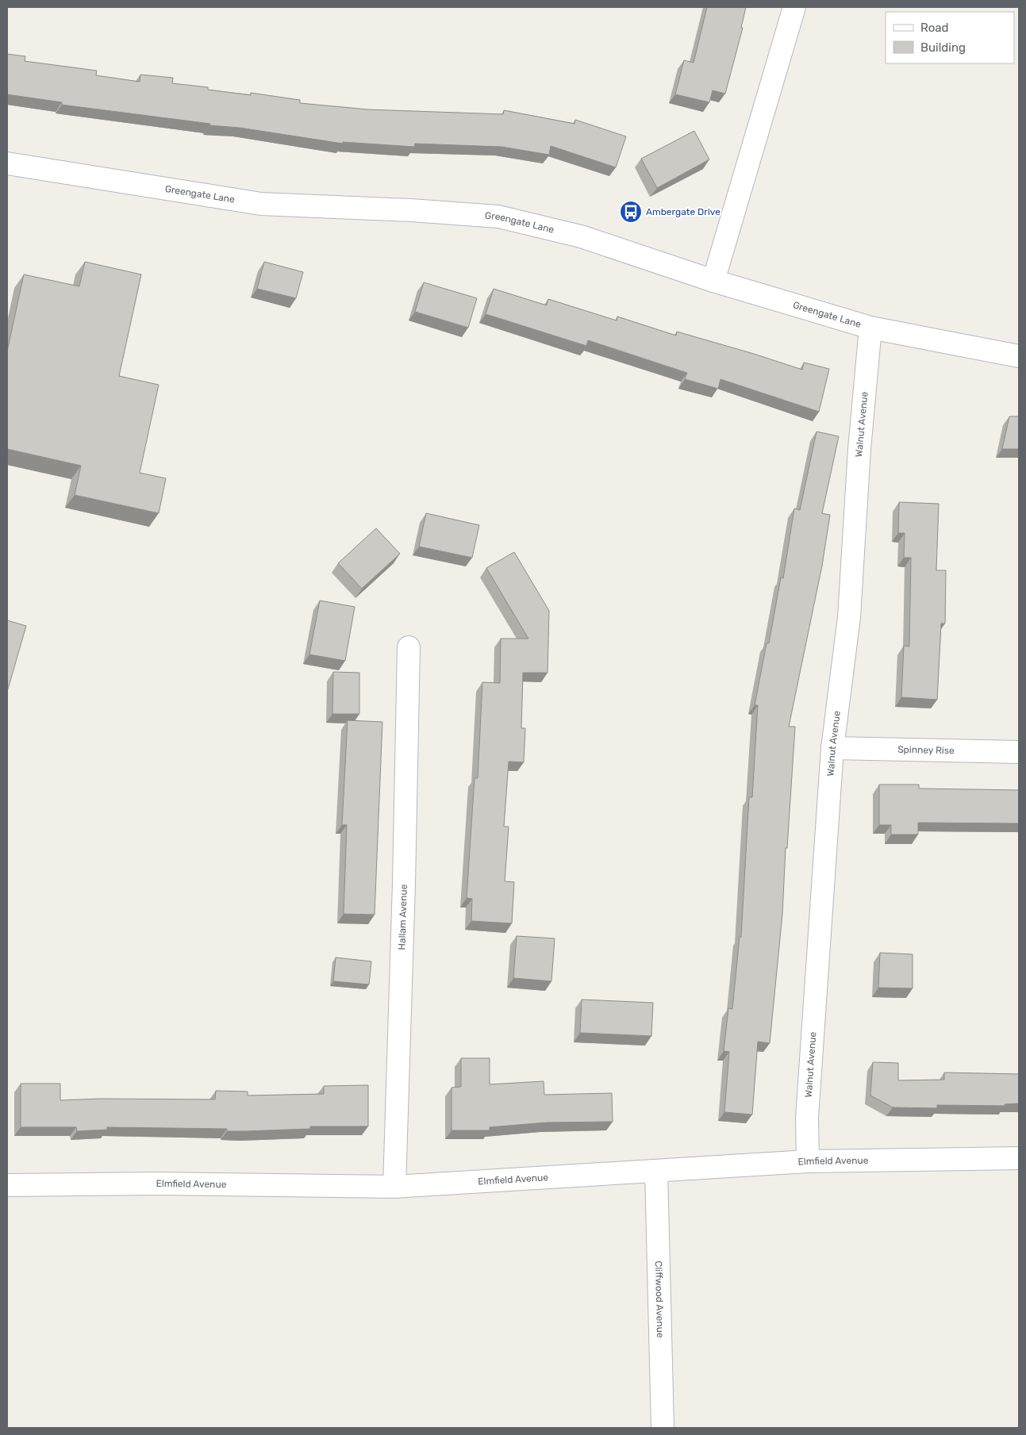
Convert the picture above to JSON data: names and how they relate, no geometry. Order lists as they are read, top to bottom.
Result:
{
  "streets": {
    "street": [
      "Greengate Lane",
      "Walnut Avenue",
      "Spinney Rise",
      "Hallam Avenue",
      "Elmfield Avenue",
      "Cliffwood Avenue"
    ]
  },
  "crossings": [
    ["Greengate Lane", "Walnut Avenue"],
    ["Walnut Avenue", "Spinney Rise"],
    ["Walnut Avenue", "Elmfield Avenue"],
    ["Hallam Avenue", "Elmfield Avenue"],
    ["Elmfield Avenue", "Cliffwood Avenue"]
  ],
  "places": {
    "bus stop": ["Ambergate Drive"]
  },
  "legend": ["Road", "Building"]
}
